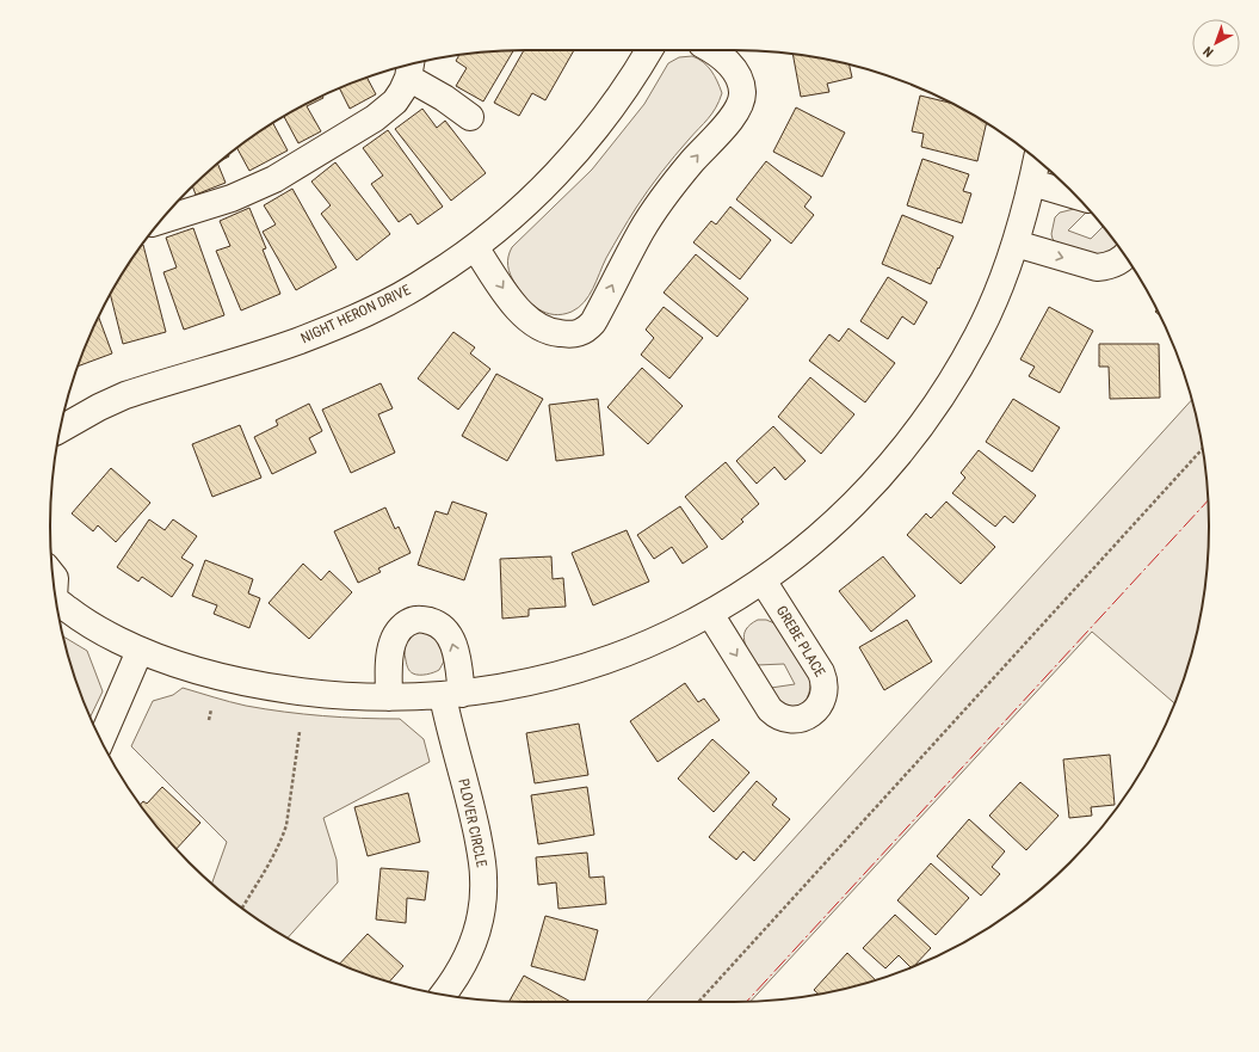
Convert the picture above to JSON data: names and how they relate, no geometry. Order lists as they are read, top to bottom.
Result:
{
  "streets": {
    "street": ["NIGHT HERON DRIVE", "GREBE PLACE", "PLOVER CIRCLE"]
  },
  "north": "bottom left"
}
